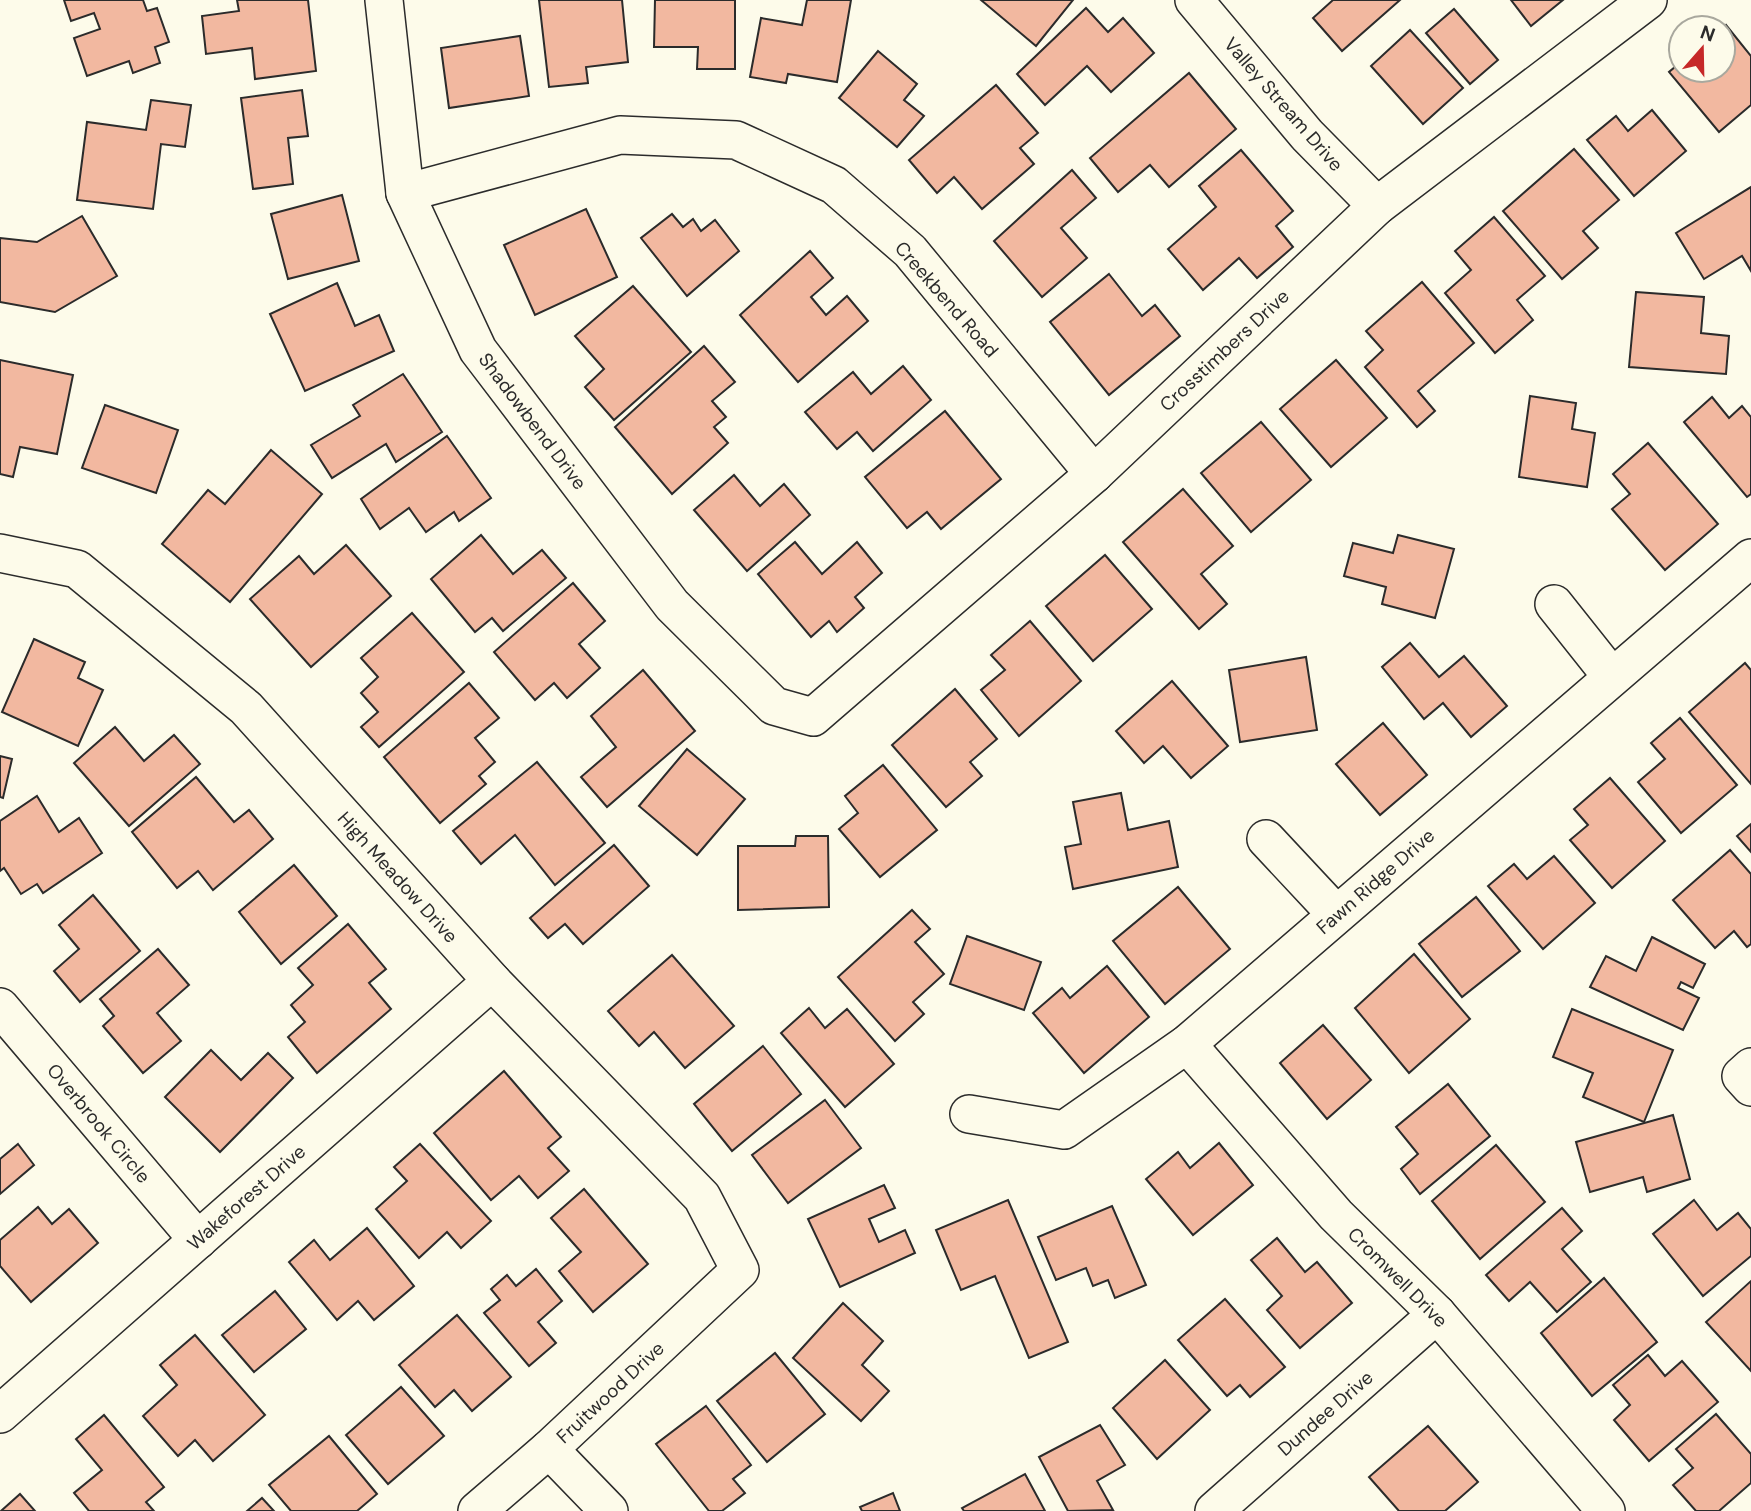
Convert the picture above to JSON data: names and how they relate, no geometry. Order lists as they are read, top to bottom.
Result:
{
  "streets": {
    "street": [
      "Valley Stream Drive",
      "Creekbend Road",
      "Crosstimbers Drive",
      "Shadowbend Drive",
      "High Meadow Drive",
      "Fawn Ridge Drive",
      "Overbrook Circle",
      "Wakeforest Drive",
      "Cromwell Drive",
      "Fruitwood Drive",
      "Dundee Drive"
    ]
  },
  "crossings": [
    ["Valley Stream Drive", "Crosstimbers Drive"],
    ["Creekbend Road", "Crosstimbers Drive"],
    ["Creekbend Road", "Shadowbend Drive"],
    ["Crosstimbers Drive", "Shadowbend Drive"],
    ["High Meadow Drive", "Wakeforest Drive"],
    ["High Meadow Drive", "Fruitwood Drive"],
    ["Fawn Ridge Drive", "Cromwell Drive"],
    ["Overbrook Circle", "Wakeforest Drive"],
    ["Cromwell Drive", "Dundee Drive"]
  ],
  "north": "top"
}
